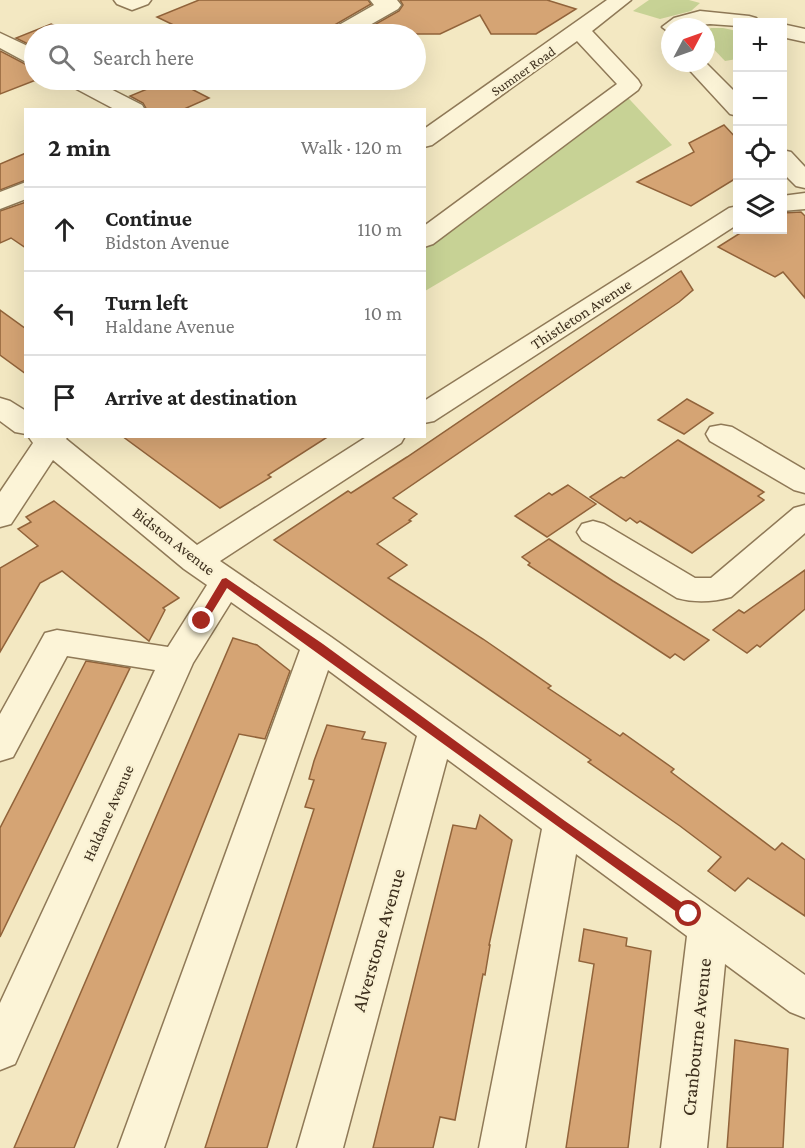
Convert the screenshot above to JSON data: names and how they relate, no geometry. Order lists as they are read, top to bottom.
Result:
{
  "streets": {
    "street": [
      "Sumner Road",
      "Thistleton Avenue",
      "Bidston Avenue",
      "Haldane Avenue",
      "Alverstone Avenue",
      "Cranbourne Avenue"
    ]
  },
  "crossings": [
    ["Bidston Avenue", "Haldane Avenue"],
    ["Bidston Avenue", "Alverstone Avenue"],
    ["Bidston Avenue", "Cranbourne Avenue"]
  ],
  "north": "top right",
  "page": {
    "map_buttons": ["+", "−"],
    "search": "Search here",
    "heading": ["2 min", "Walk · 120 m"],
    "list": [
      ["Continue", "Bidston Avenue", "110 m"],
      ["Turn left", "Haldane Avenue", "10 m"],
      "Arrive at destination"
    ]
  }
}
